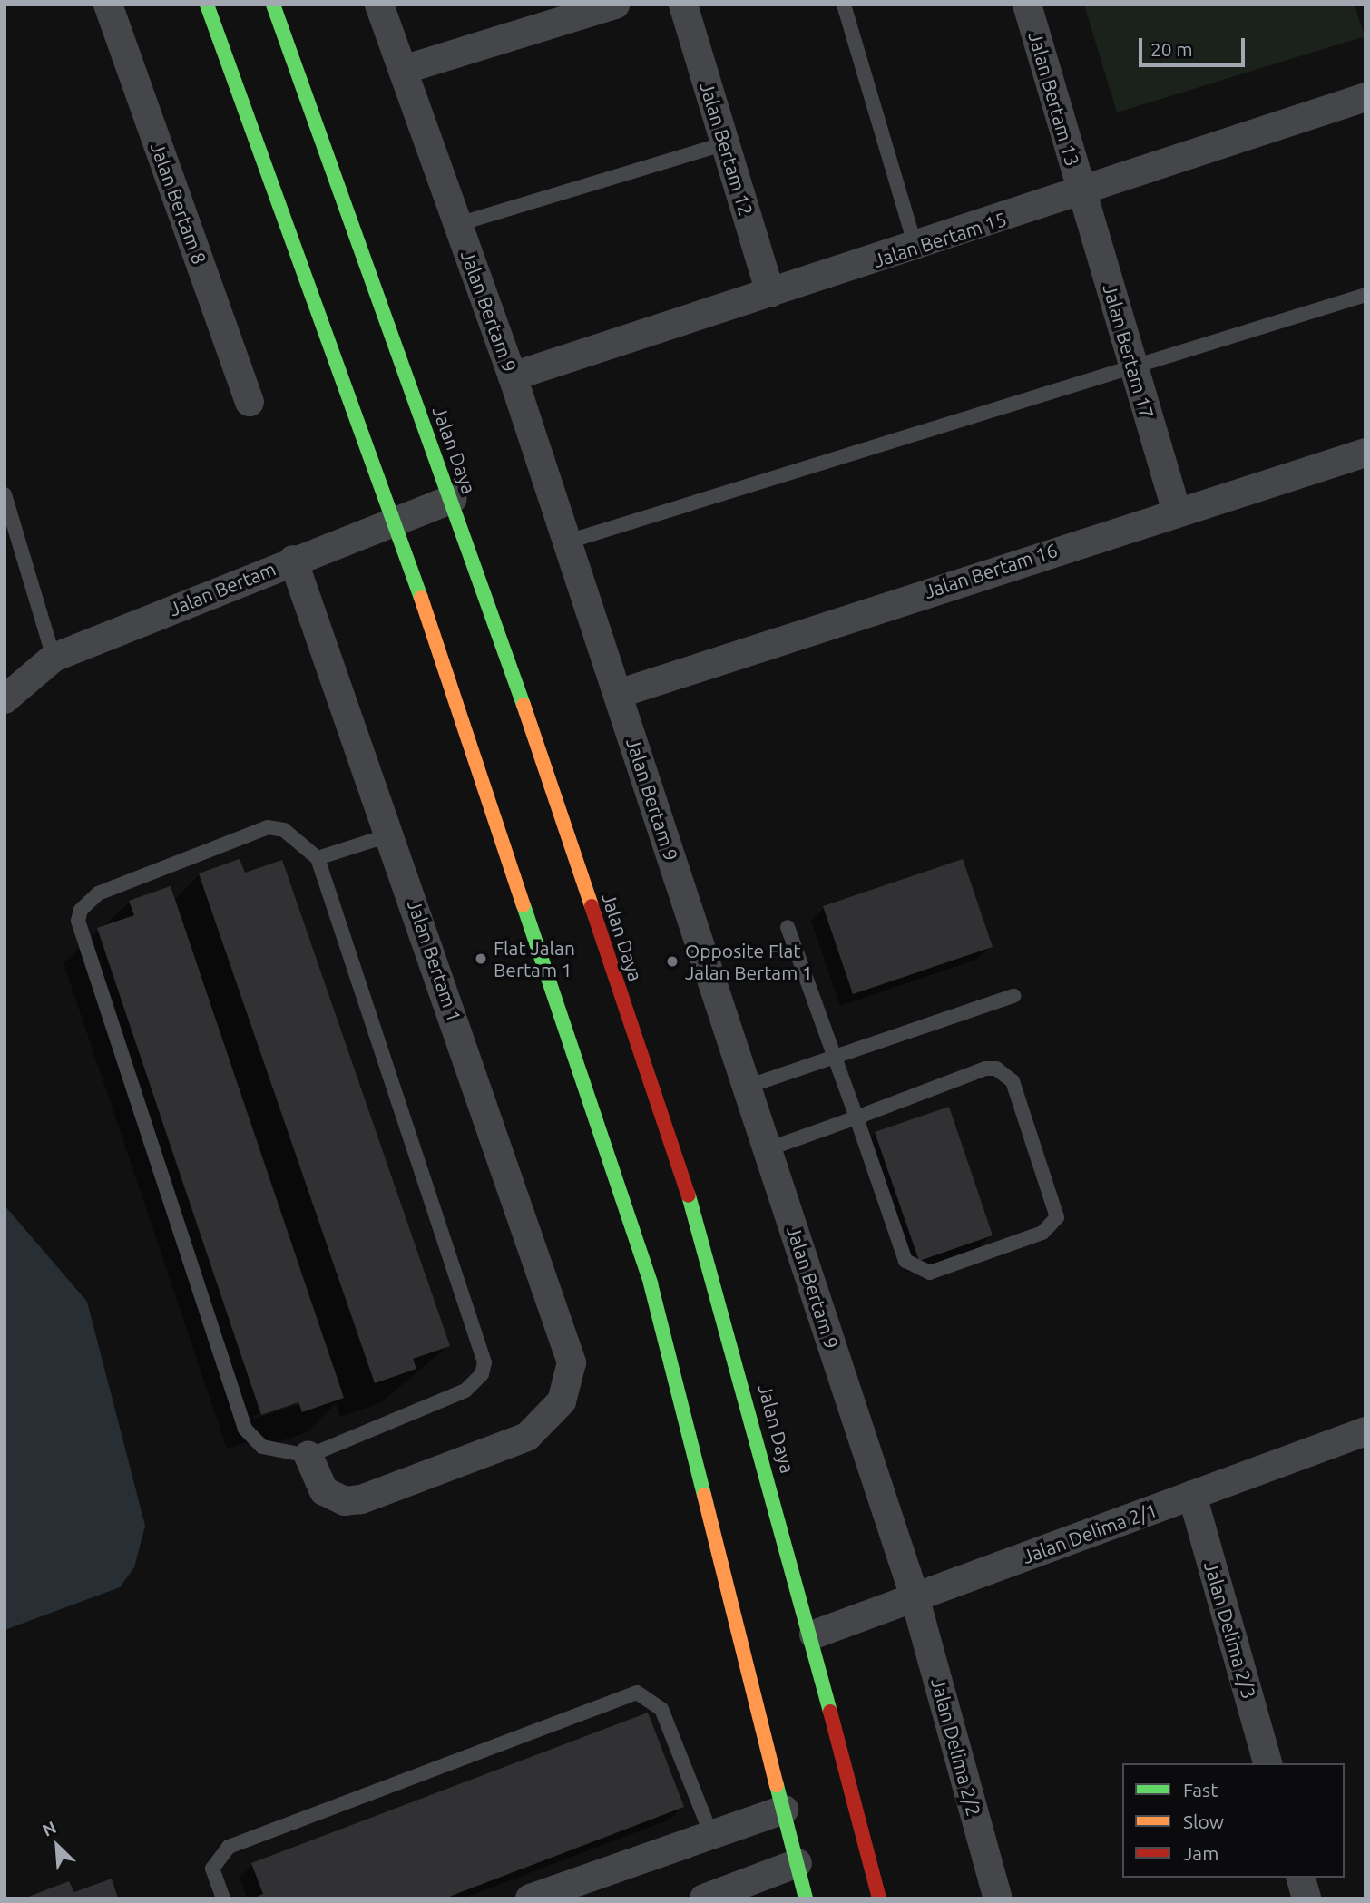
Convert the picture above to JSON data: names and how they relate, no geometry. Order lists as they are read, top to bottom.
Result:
{
  "streets": {
    "main road": ["Jalan Daya"],
    "street": [
      "Jalan Bertam 13",
      "Jalan Bertam 12",
      "Jalan Bertam 8",
      "Jalan Bertam 15",
      "Jalan Bertam 9",
      "Jalan Bertam 17",
      "Jalan Bertam 16",
      "Jalan Bertam",
      "Jalan Bertam 1",
      "Jalan Delima 2/1",
      "Jalan Delima 2/3",
      "Jalan Delima 2/2"
    ]
  },
  "crossings": [
    ["Jalan Bertam 13", "Jalan Bertam 15"],
    ["Jalan Bertam 13", "Jalan Bertam 17"],
    ["Jalan Bertam 12", "Jalan Bertam 15"],
    ["Jalan Bertam 15", "Jalan Bertam 9"],
    ["Jalan Bertam 15", "Jalan Bertam 17"],
    ["Jalan Bertam 9", "Jalan Bertam 16"],
    ["Jalan Bertam 9", "Jalan Delima 2/1"],
    ["Jalan Bertam 9", "Jalan Delima 2/2"],
    ["Jalan Bertam 17", "Jalan Bertam 16"],
    ["Jalan Daya", "Jalan Bertam"],
    ["Jalan Daya", "Jalan Delima 2/1"],
    ["Jalan Bertam", "Jalan Bertam 1"],
    ["Jalan Delima 2/1", "Jalan Delima 2/3"],
    ["Jalan Delima 2/1", "Jalan Delima 2/2"]
  ],
  "places": ["Flat Jalan Bertam 1", "Opposite Flat Jalan Bertam 1"],
  "legend": ["Fast", "Slow", "Jam"],
  "scale_bar": "20 m",
  "north": "top left"
}
